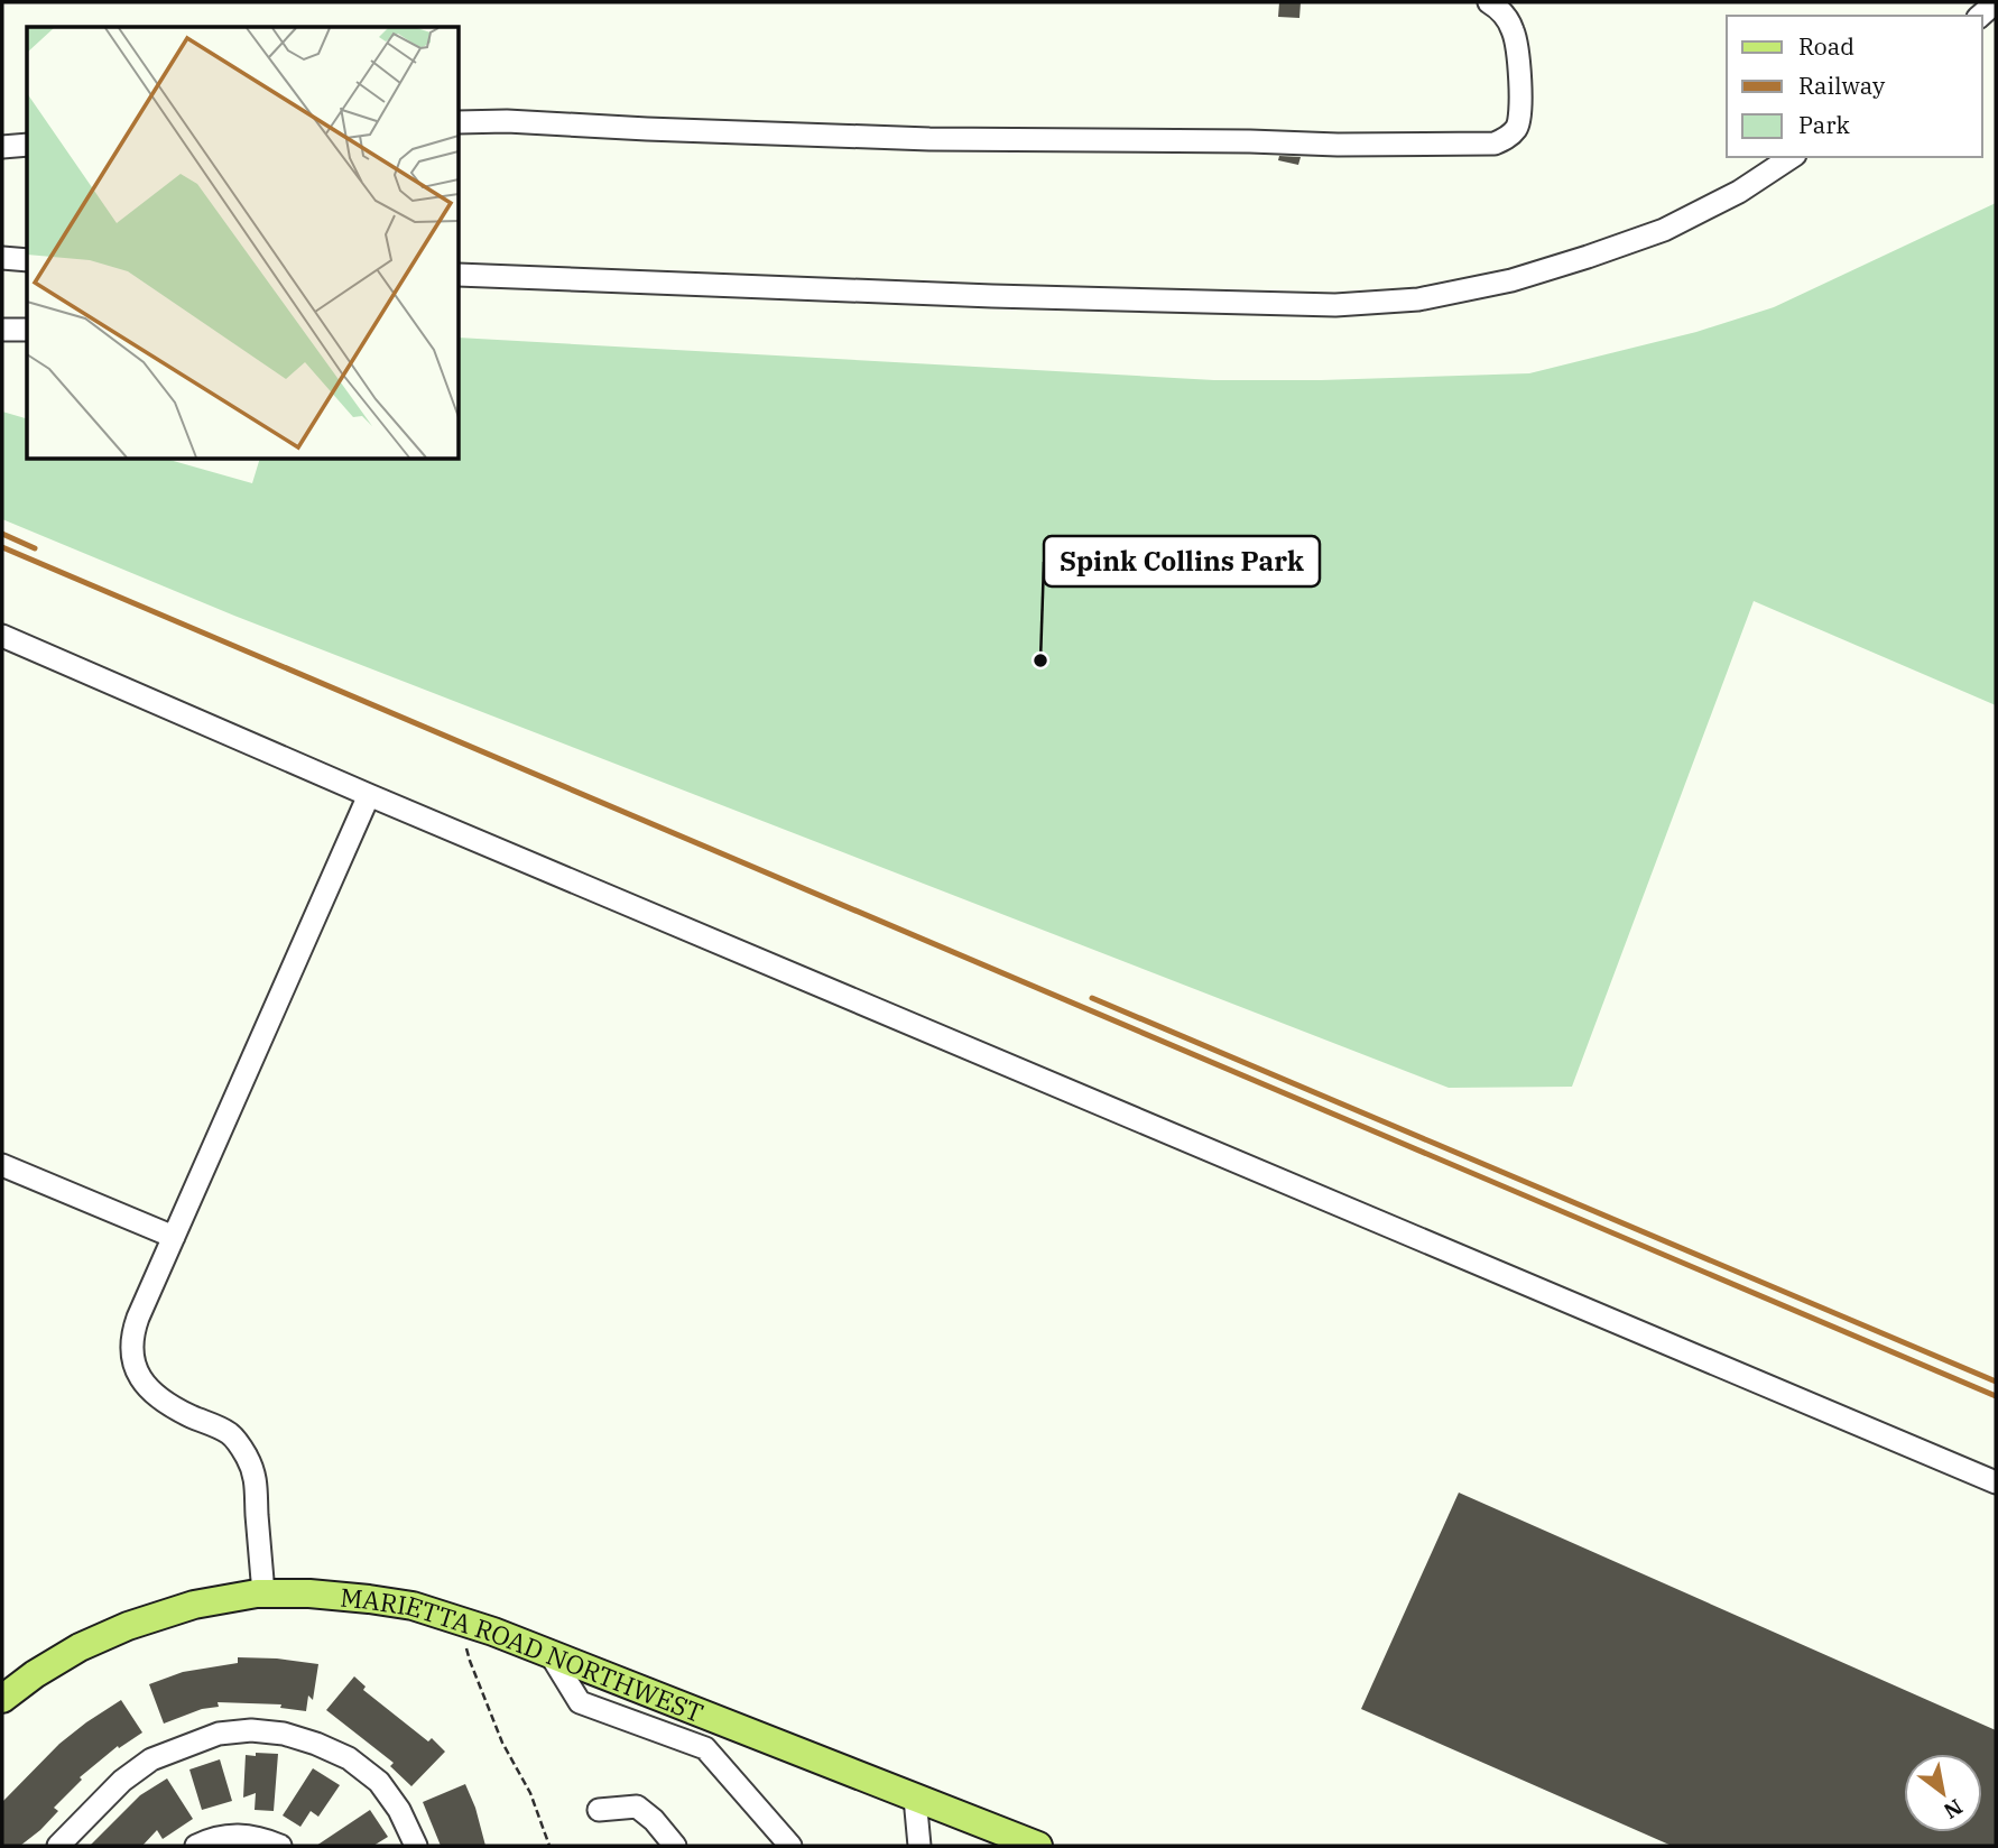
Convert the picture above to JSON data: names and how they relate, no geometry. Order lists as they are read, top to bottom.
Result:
{
  "streets": {
    "main road": ["MARIETTA ROAD NORTHWEST"]
  },
  "places": ["Spink Collins Park"],
  "legend": ["Road", "Railway", "Park"],
  "north": "bottom right"
}
